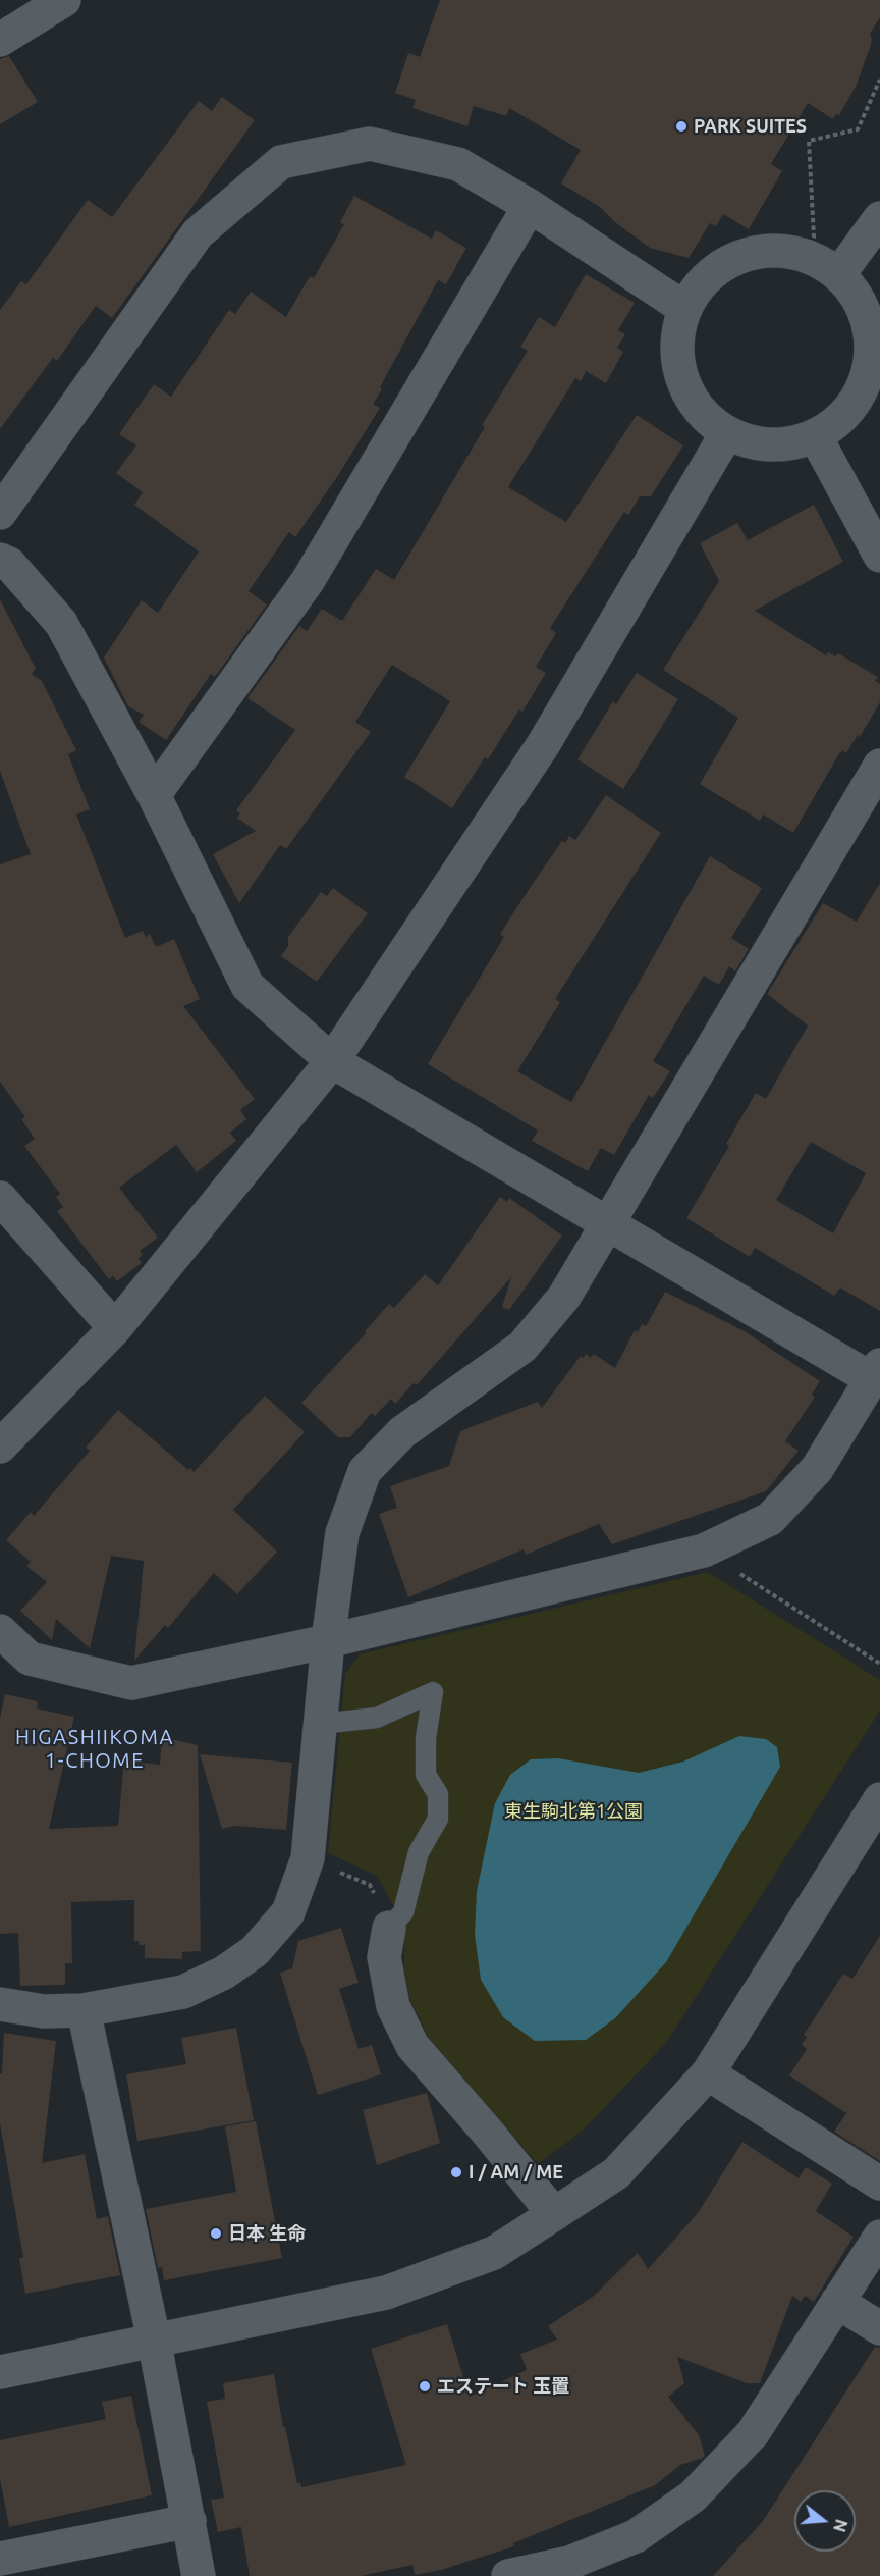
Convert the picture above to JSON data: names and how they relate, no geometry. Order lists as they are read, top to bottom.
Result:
{
  "districts": ["HIGASHIIKOMA 1-CHOME"],
  "parks": ["東生駒北第1公園"],
  "places": [
    "PARK SUITES",
    "I / AM / ME",
    "日本 生命",
    "エステート 玉置"
  ],
  "north": "right"
}
